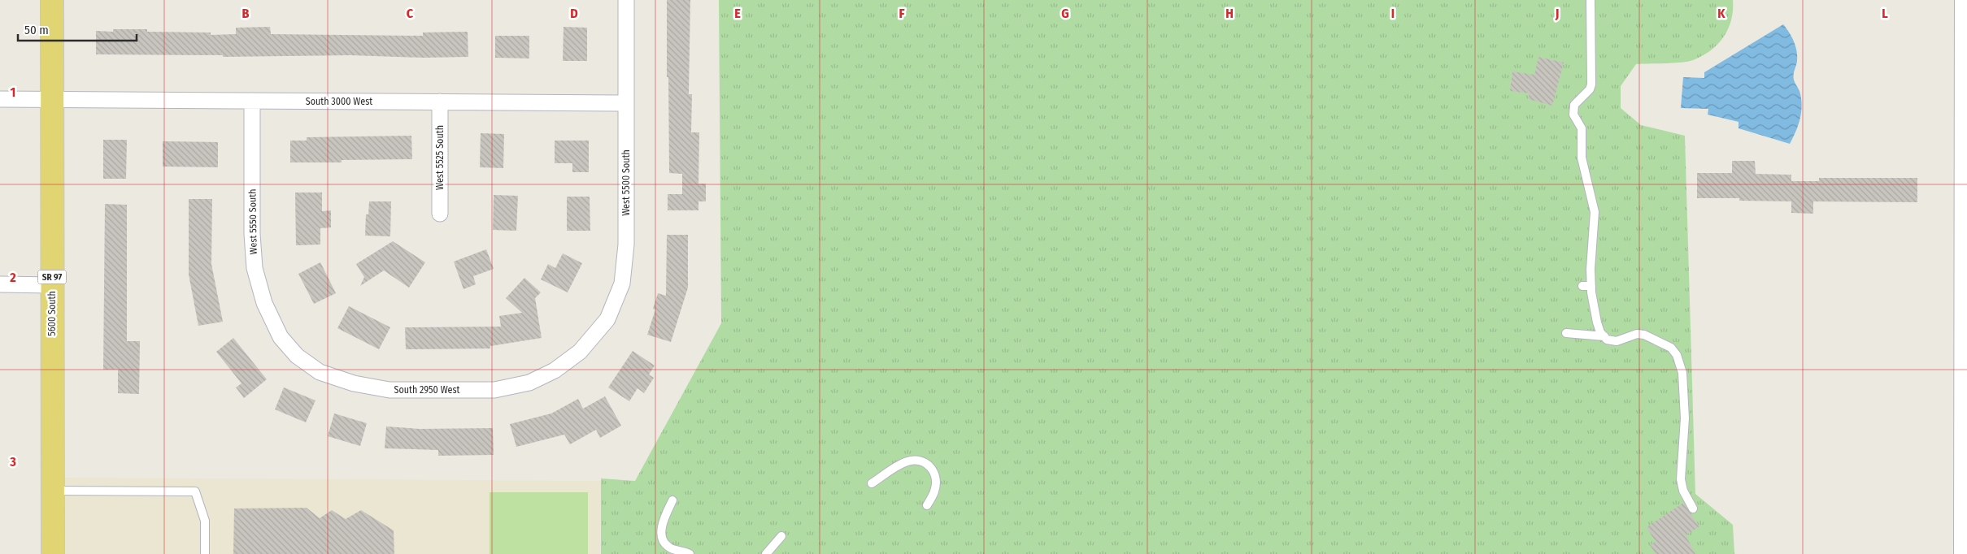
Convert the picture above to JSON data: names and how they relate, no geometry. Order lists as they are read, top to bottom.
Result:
{
  "streets": {
    "main road": ["SR 97", "5600 South"],
    "street": [
      "South 3000 West",
      "West 5525 South",
      "West 5500 South",
      "West 5550 South",
      "South 2950 West"
    ]
  },
  "crossings": [
    ["South 3000 West", "West 5525 South"],
    ["South 3000 West", "West 5500 South"],
    ["South 3000 West", "West 5550 South"],
    ["South 3000 West", "5600 South"],
    ["West 5500 South", "South 2950 West"],
    ["West 5550 South", "South 2950 West"]
  ],
  "scale_bar": "50 m",
  "grid": {
    "columns": [
      "B",
      "C",
      "D",
      "E",
      "F",
      "G",
      "H",
      "I",
      "J",
      "K",
      "L"
    ],
    "rows": ["1", "2", "3"]
  }
}
